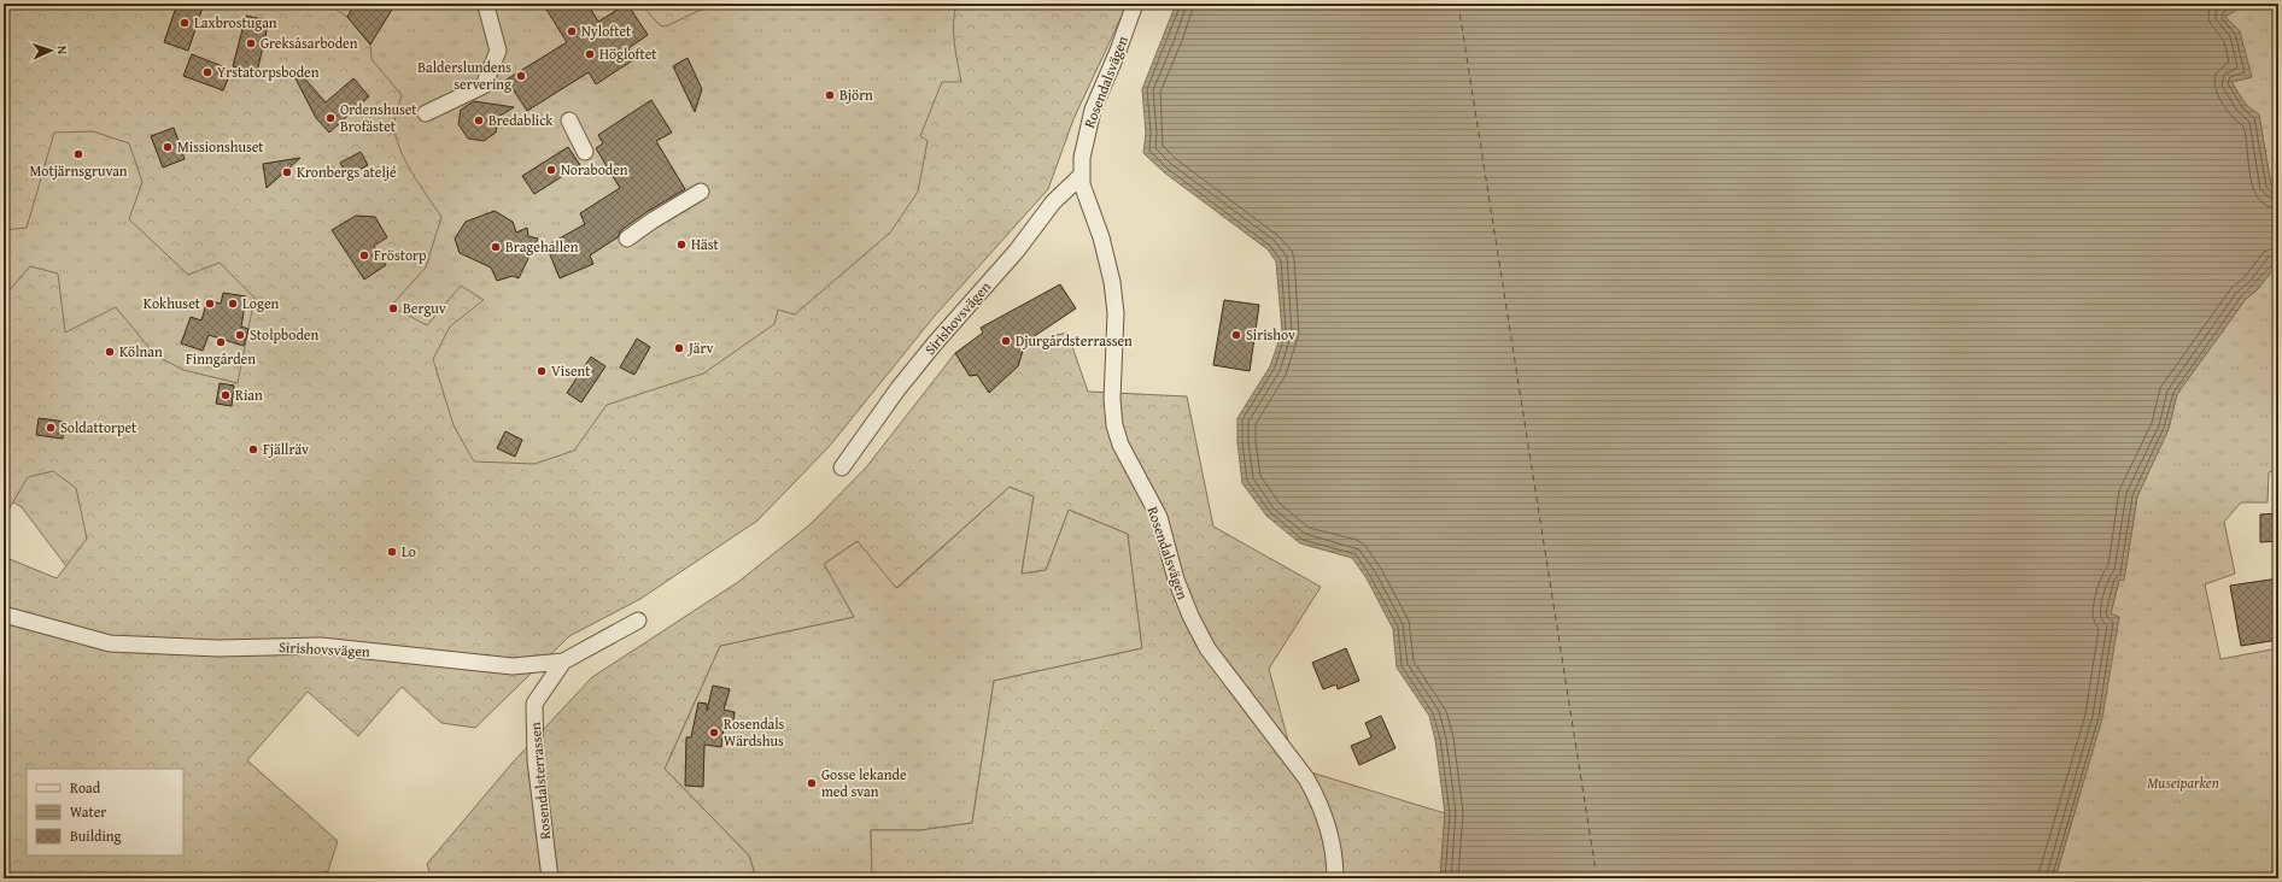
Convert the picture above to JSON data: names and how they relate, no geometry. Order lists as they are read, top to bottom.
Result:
{
  "streets": {
    "street": ["Rosendalsvägen", "Sirishovsvägen", "Rosendalsterrassen"]
  },
  "crossings": [
    ["Rosendalsvägen", "Sirishovsvägen"],
    ["Sirishovsvägen", "Rosendalsterrassen"]
  ],
  "parks": ["Museiparken"],
  "places": [
    "Laxbrostugan",
    "Nyloftet",
    "Greksåsarboden",
    "Högloftet",
    "Yrstatorpsboden",
    "Balderslundens servering",
    "Björn",
    "Ordenshuset Brofästet",
    "Bredablick",
    "Missionshuset",
    "Motjärnsgruvan",
    "Noraboden",
    "Kronbergs ateljé",
    "Häst",
    "Bragehallen",
    "Fröstorp",
    "Kokhuset",
    "Logen",
    "Berguv",
    "Stolpboden",
    "Sirishov",
    "Djurgårdsterrassen",
    "Finngården",
    "Järv",
    "Kölnan",
    "Visent",
    "Rian",
    "Soldattorpet",
    "Fjällräv",
    "Lo",
    "Rosendals Wärdshus",
    "Gosse lekande med svan"
  ],
  "legend": ["Road", "Water", "Building"],
  "north": "right"
}
